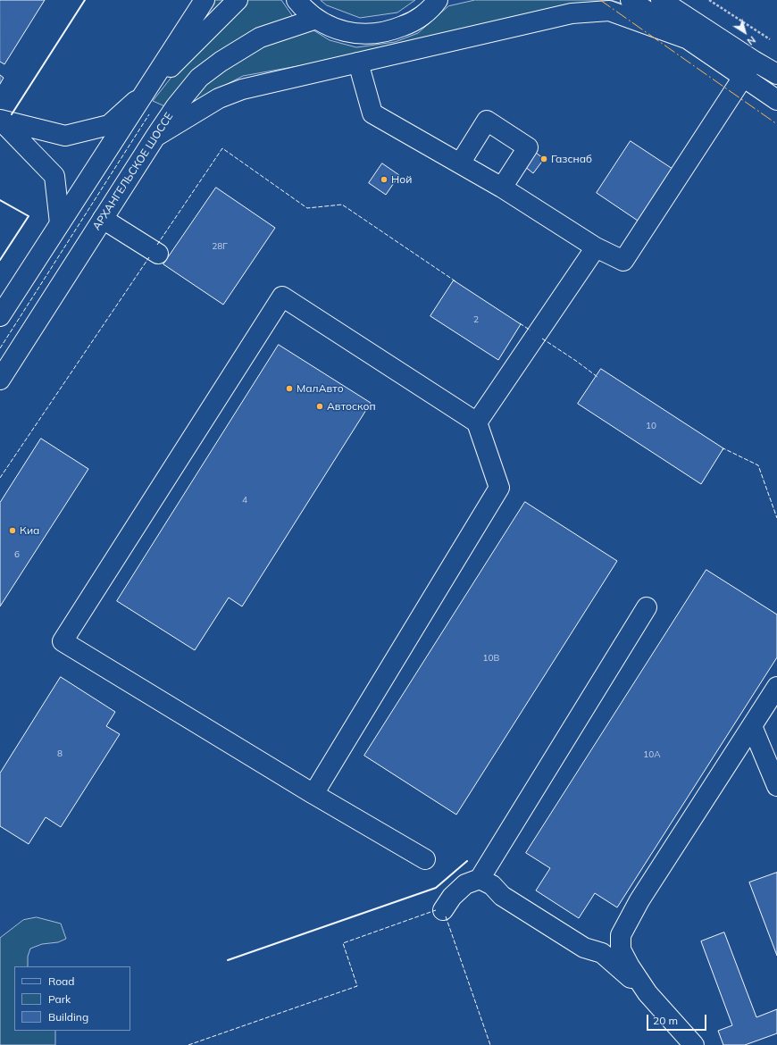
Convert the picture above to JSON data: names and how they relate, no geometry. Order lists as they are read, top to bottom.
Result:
{
  "streets": {
    "main road": ["АРХАНГЕЛЬСКОЕ ШОССЕ"]
  },
  "places": [
    "Газснаб",
    "Ной",
    "МалАвто",
    "Автоскоп",
    "Киа"
  ],
  "house_numbers": [
    "28Г",
    "2",
    "10",
    "4",
    "6",
    "10В",
    "8",
    "10А"
  ],
  "legend": ["Road", "Park", "Building"],
  "scale_bar": "20 m",
  "north": "bottom right"
}
